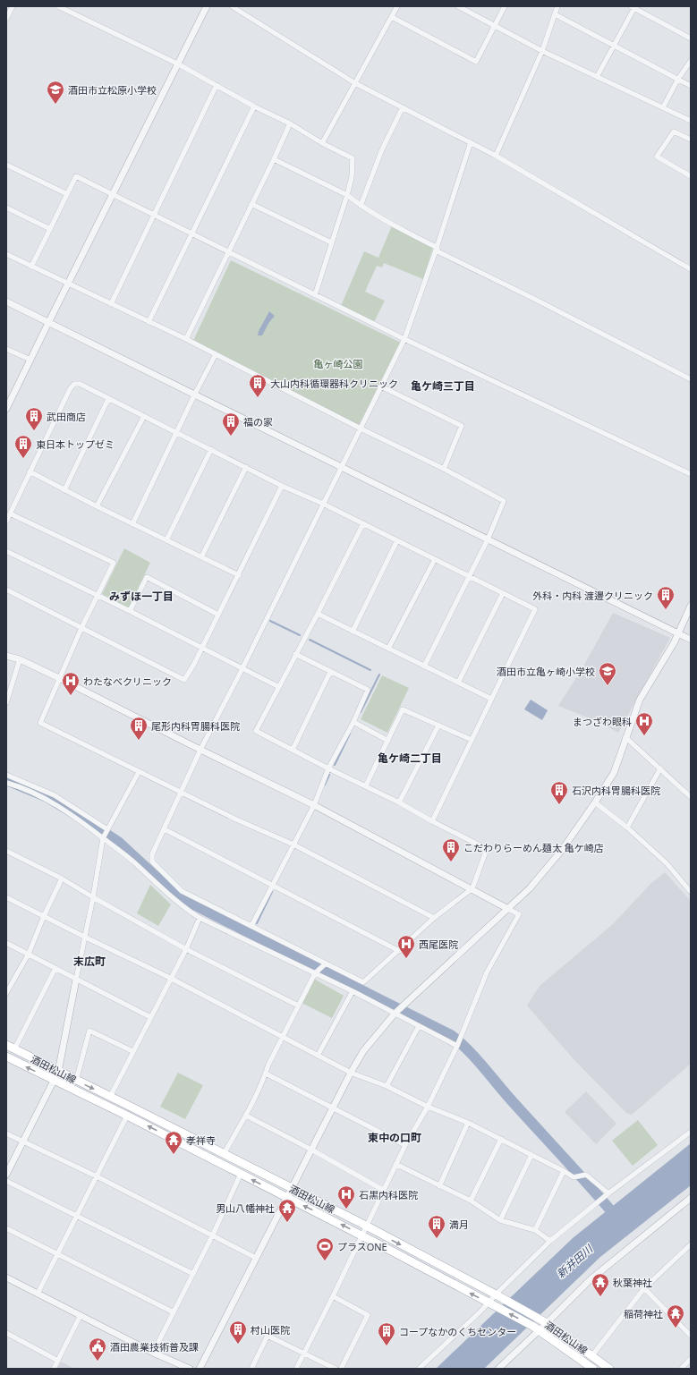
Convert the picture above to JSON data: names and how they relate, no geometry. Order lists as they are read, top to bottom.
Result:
{
  "streets": {
    "main road": ["酒田松山線"]
  },
  "districts": [
    "亀ケ崎三丁目",
    "みずほ一丁目",
    "亀ケ崎二丁目",
    "末広町",
    "東中の口町"
  ],
  "water": ["新井田川"],
  "parks": ["亀ヶ崎公園"],
  "places": {
    "school or university": ["酒田市立松原小学校", "酒田市立亀ヶ崎小学校"],
    "building": [
      "大山内科循環器科クリニック",
      "武田商店",
      "福の家",
      "東日本トップゼミ",
      "外科・内科 渡邊クリニック",
      "尾形内科胃腸科医院",
      "石沢内科胃腸科医院",
      "こだわりらーめん麺太 亀ケ崎店",
      "満月",
      "村山医院",
      "コープなかのくちセンター"
    ],
    "hospital": [
      "わたなべクリニック",
      "まつざわ眼科",
      "西尾医院",
      "石黒内科医院"
    ],
    "temple": [
      "孝祥寺",
      "男山八幡神社",
      "秋葉神社",
      "稲荷神社"
    ],
    "sports": ["プラスONE"],
    "public building": ["酒田農業技術普及課"]
  }
}
